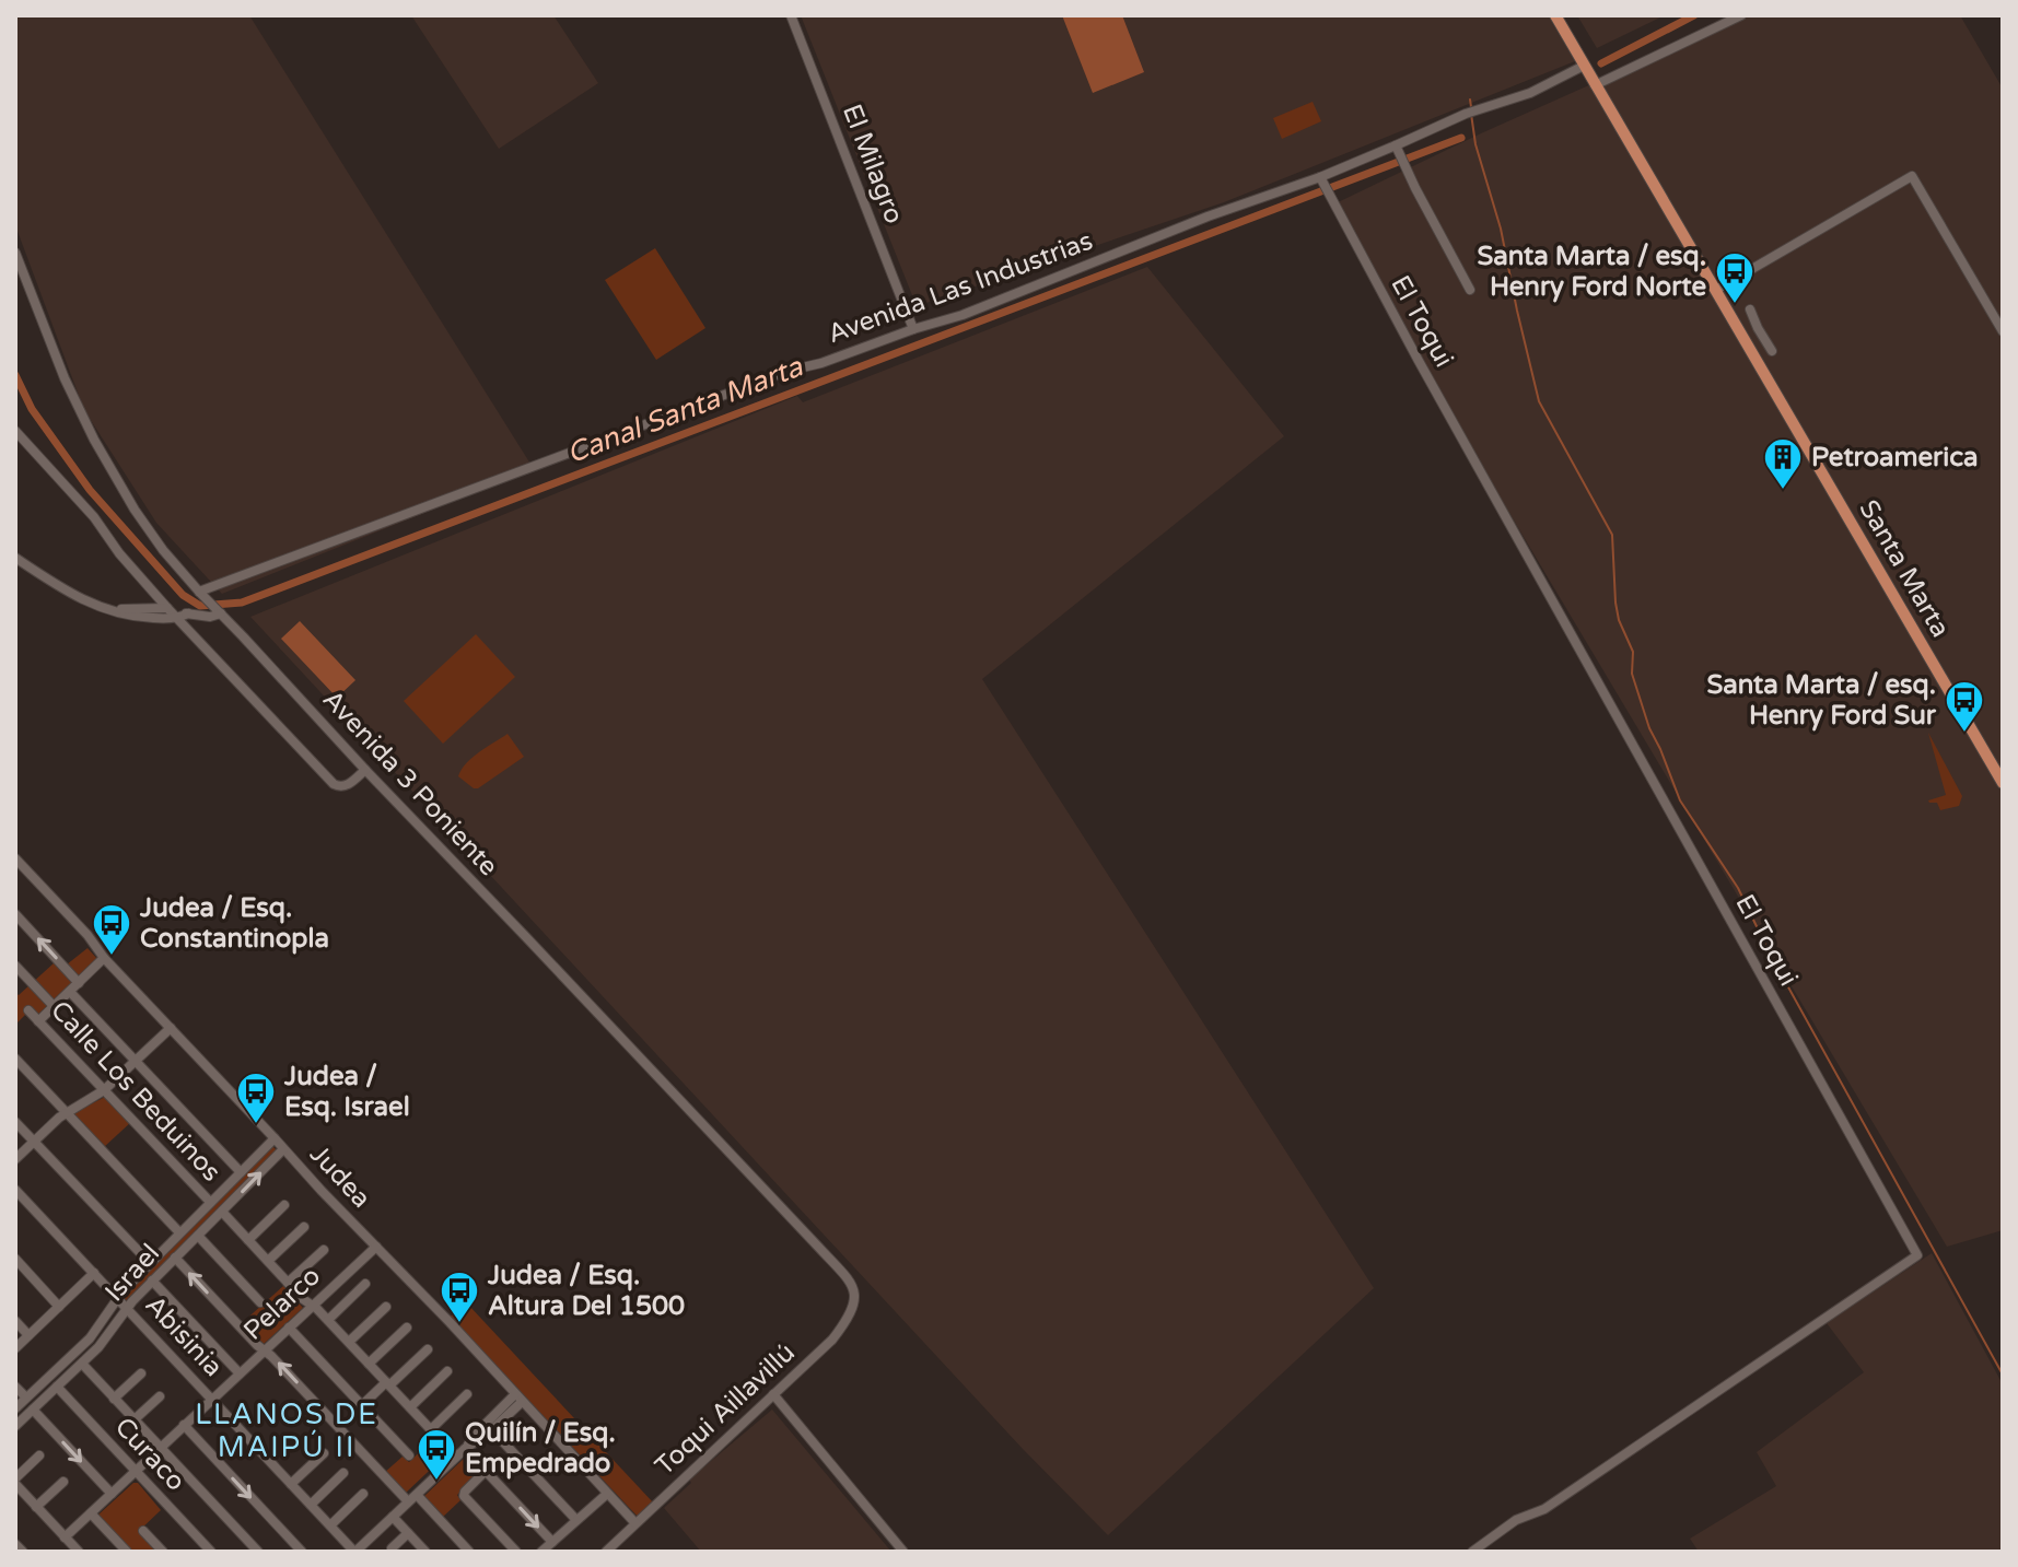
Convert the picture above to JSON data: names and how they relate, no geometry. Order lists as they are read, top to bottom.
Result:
{
  "streets": {
    "main road": ["Santa Marta"],
    "street": [
      "El Milagro",
      "Avenida Las Industrias",
      "El Toqui",
      "Avenida 3 Poniente",
      "Calle Los Beduinos",
      "Judea",
      "Israel",
      "Pelarco",
      "Abisinia",
      "Toqui Aillavillú",
      "Curaco"
    ]
  },
  "crossings": [
    ["El Milagro", "Avenida Las Industrias"],
    ["Avenida Las Industrias", "El Toqui"],
    ["Avenida Las Industrias", "Santa Marta"],
    ["Avenida Las Industrias", "Avenida 3 Poniente"],
    ["Avenida 3 Poniente", "Toqui Aillavillú"],
    ["Calle Los Beduinos", "Israel"],
    ["Calle Los Beduinos", "Pelarco"],
    ["Judea", "Israel"],
    ["Judea", "Pelarco"],
    ["Judea", "Toqui Aillavillú"],
    ["Israel", "Abisinia"],
    ["Israel", "Curaco"],
    ["Pelarco", "Abisinia"],
    ["Pelarco", "Curaco"]
  ],
  "districts": ["LLANOS DE MAIPÚ II"],
  "water": ["Canal Santa Marta"],
  "places": {
    "bus stop": [
      "Santa Marta / esq. Henry Ford Norte",
      "Santa Marta / esq. Henry Ford Sur",
      "Judea / Esq. Constantinopla",
      "Judea / Esq. Israel",
      "Judea / Esq. Altura Del 1500",
      "Quilín / Esq. Empedrado"
    ],
    "building": ["Petroamerica"]
  }
}
